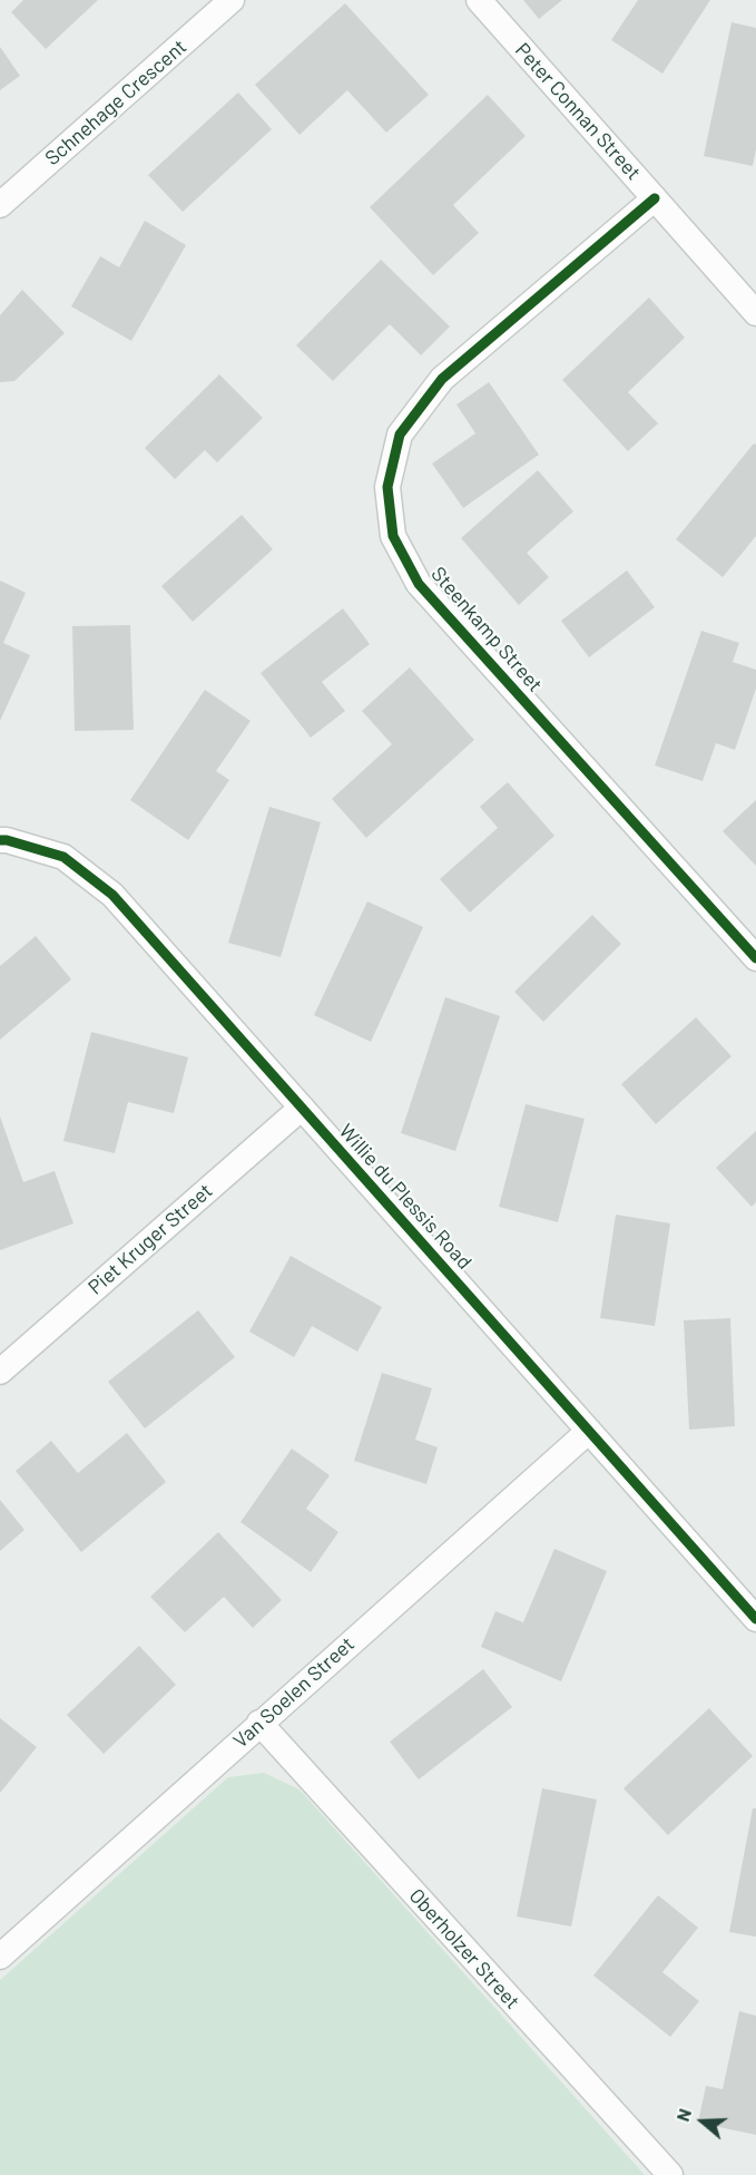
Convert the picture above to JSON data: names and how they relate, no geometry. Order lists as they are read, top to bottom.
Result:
{
  "streets": {
    "street": [
      "Schnehage Crescent",
      "Peter Connan Street",
      "Steenkamp Street",
      "Willie du Plessis Road",
      "Piet Kruger Street",
      "Van Soelen Street",
      "Oberholzer Street"
    ]
  },
  "crossings": [
    ["Peter Connan Street", "Steenkamp Street"],
    ["Willie du Plessis Road", "Piet Kruger Street"],
    ["Willie du Plessis Road", "Van Soelen Street"],
    ["Van Soelen Street", "Oberholzer Street"]
  ],
  "north": "left"
}
